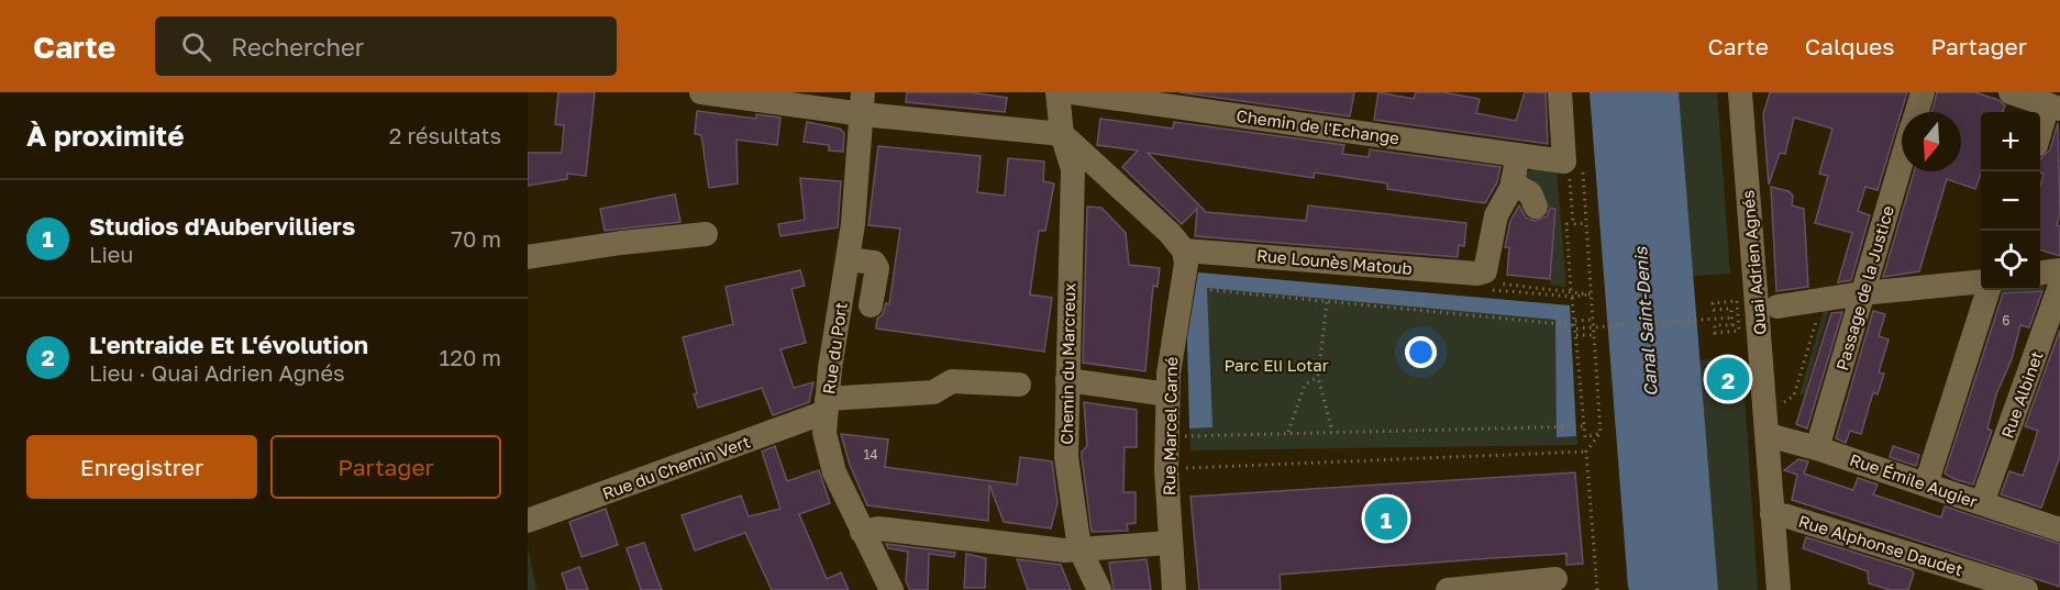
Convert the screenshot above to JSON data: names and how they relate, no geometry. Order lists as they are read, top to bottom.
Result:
{
  "streets": {
    "street": [
      "Chemin de l'Echange",
      "Rue Lounès Matoub",
      "Quai Adrien Agnés",
      "Passage de la Justice",
      "Rue du Port",
      "Chemin du Marcreux",
      "Rue Albinet",
      "Rue Marcel Carné",
      "Rue du Chemin Vert",
      "Rue Émile Augier",
      "Rue Alphonse Daudet"
    ]
  },
  "crossings": [
    ["Rue Lounès Matoub", "Rue Marcel Carné"],
    ["Quai Adrien Agnés", "Rue Émile Augier"],
    ["Quai Adrien Agnés", "Rue Alphonse Daudet"],
    ["Passage de la Justice", "Rue Émile Augier"],
    ["Rue du Port", "Rue du Chemin Vert"],
    ["Rue Albinet", "Rue Émile Augier"]
  ],
  "water": ["Canal Saint-Denis"],
  "parks": ["Parc Eli Lotar"],
  "house_numbers": ["6", "14"],
  "north": "bottom",
  "page": {
    "header": "Carte",
    "search": "Rechercher",
    "nav": ["Carte", "Calques", "Partager"],
    "heading": ["À proximité", "2 résultats"],
    "map_buttons": ["+", "−"],
    "list": [
      {
        "mark": "1",
        "name": "Studios d'Aubervilliers",
        "note": "Lieu",
        "value": "70 m"
      },
      {
        "mark": "2",
        "name": "L'entraide Et L'évolution",
        "note": "Lieu · Quai Adrien Agnés",
        "value": "120 m"
      }
    ],
    "pins": ["2", "1"],
    "buttons": ["Enregistrer", "Partager"]
  }
}
